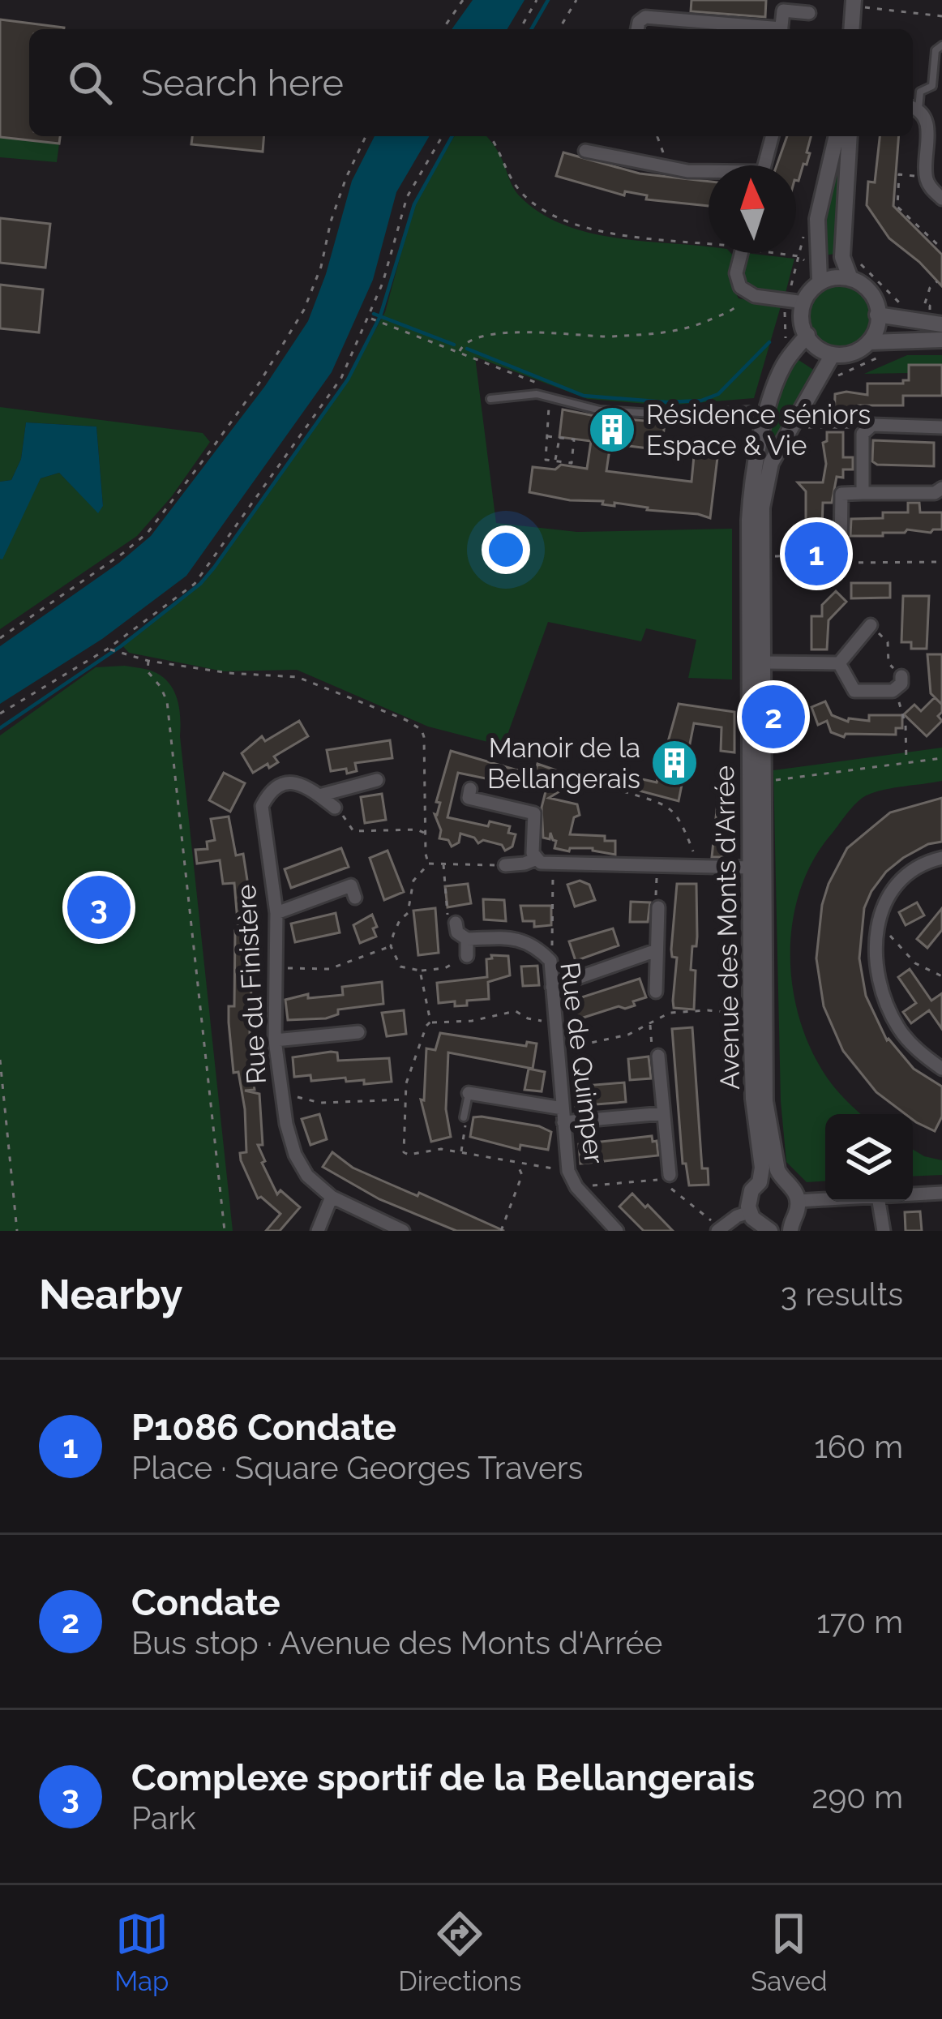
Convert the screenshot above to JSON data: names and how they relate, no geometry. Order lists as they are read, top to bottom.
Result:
{
  "streets": {
    "street": ["Avenue des Monts d'Arrée", "Rue du Finistère", "Rue de Quimper"]
  },
  "places": {
    "building": ["Résidence séniors Espace & Vie", "Manoir de la Bellangerais"]
  },
  "north": "top",
  "page": {
    "search": "Search here",
    "pins": ["1", "2", "3"],
    "heading": ["Nearby", "3 results"],
    "list": [
      {
        "mark": "1",
        "name": "P1086 Condate",
        "note": "Place · Square Georges Travers",
        "value": "160 m"
      },
      {
        "mark": "2",
        "name": "Condate",
        "note": "Bus stop · Avenue des Monts d'Arrée",
        "value": "170 m"
      },
      {
        "mark": "3",
        "name": "Complexe sportif de la Bellangerais",
        "note": "Park",
        "value": "290 m"
      }
    ],
    "nav": ["Map", "Directions", "Saved"]
  }
}
